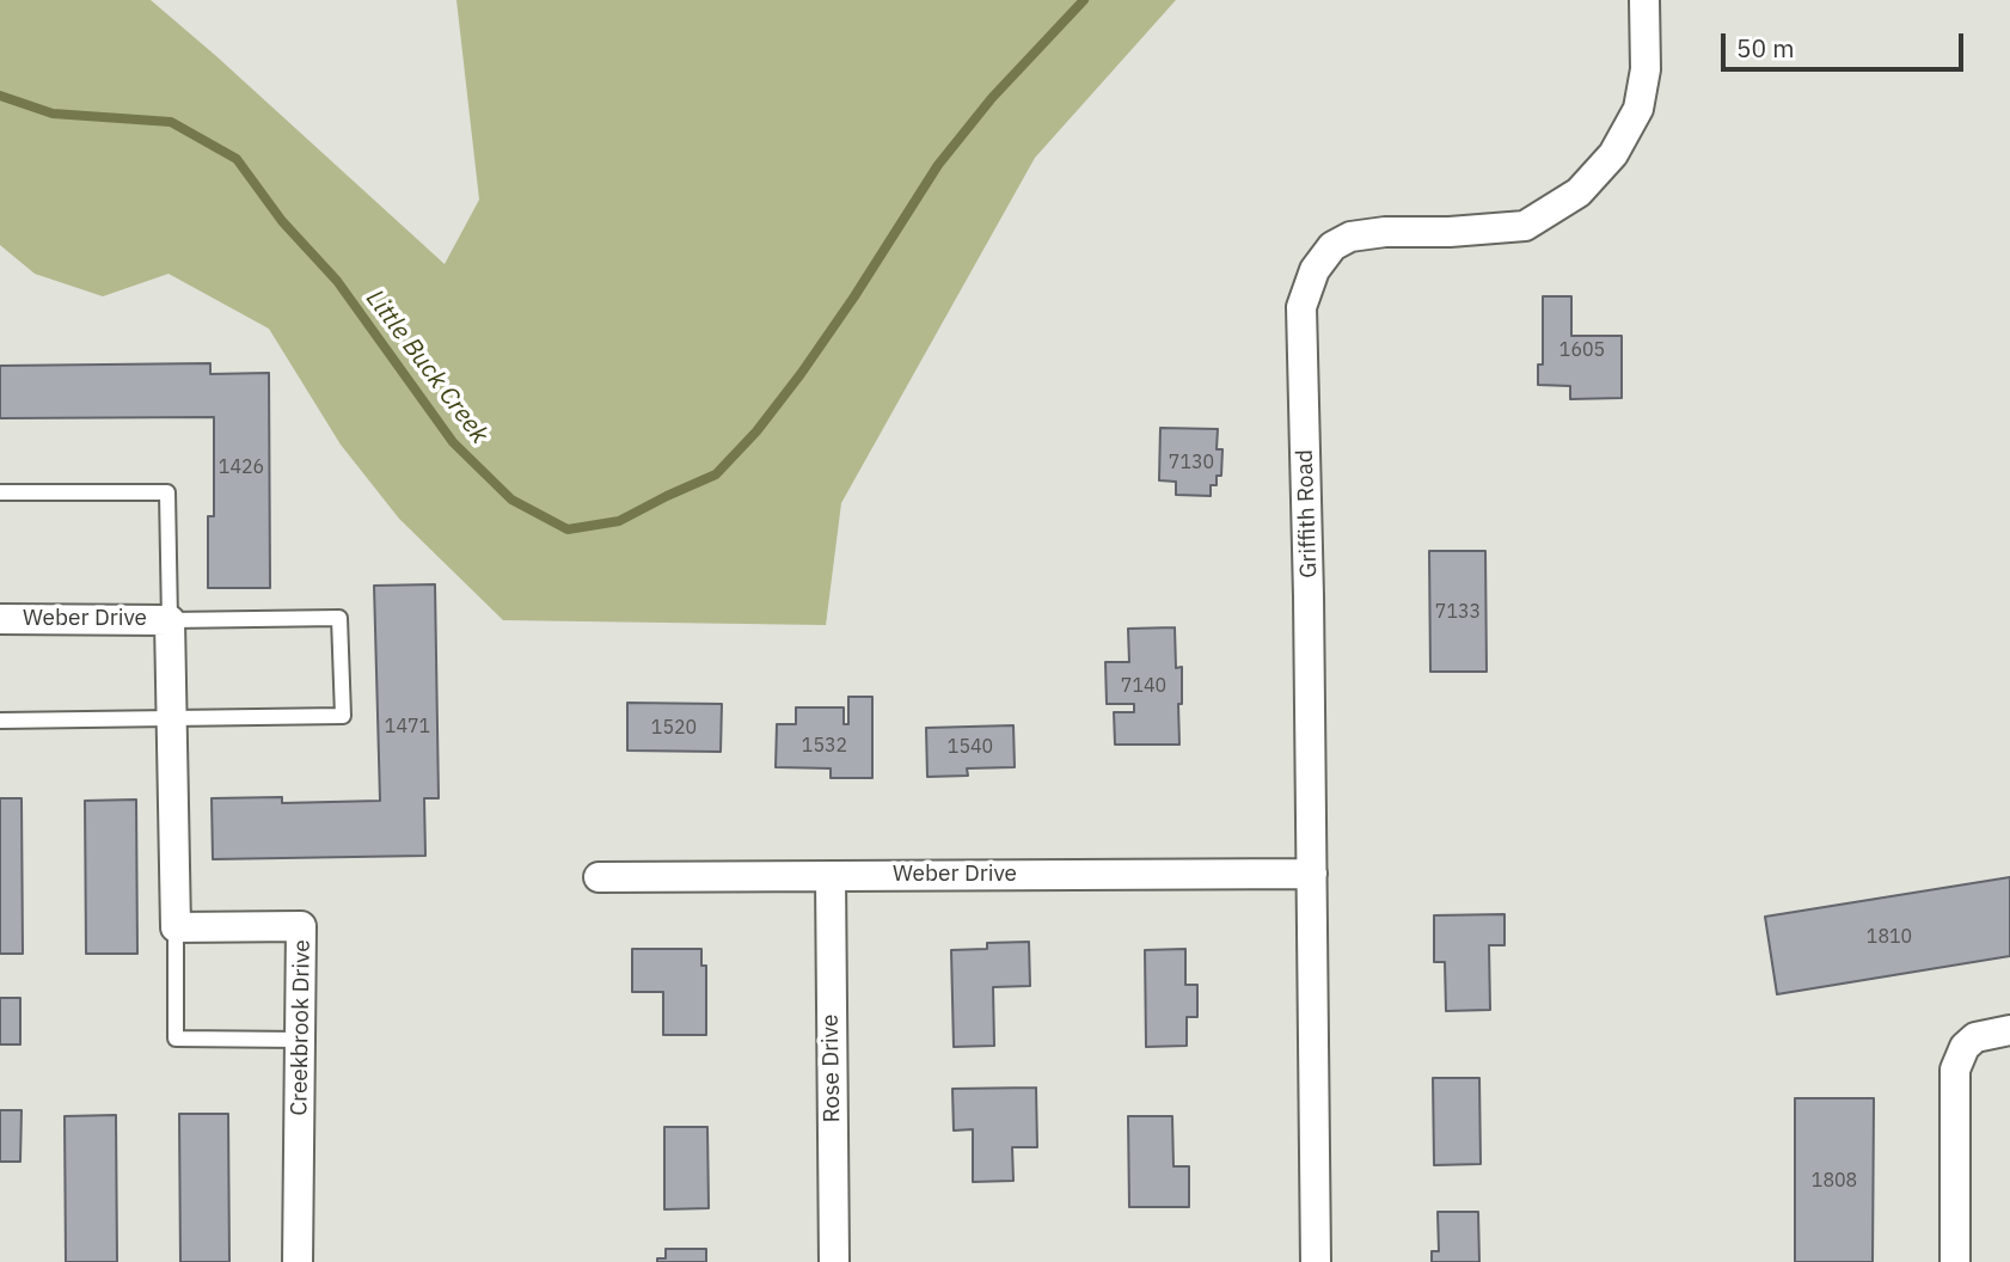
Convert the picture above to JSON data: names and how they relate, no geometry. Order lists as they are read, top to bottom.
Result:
{
  "streets": {
    "street": [
      "Griffith Road",
      "Weber Drive",
      "Creekbrook Drive",
      "Rose Drive"
    ]
  },
  "crossings": [
    ["Griffith Road", "Weber Drive"],
    ["Weber Drive", "Rose Drive"]
  ],
  "water": ["Little Buck Creek"],
  "house_numbers": [
    "1605",
    "7130",
    "1426",
    "7133",
    "7140",
    "1471",
    "1520",
    "1532",
    "1540",
    "1810",
    "1808"
  ],
  "scale_bar": "50 m"
}
